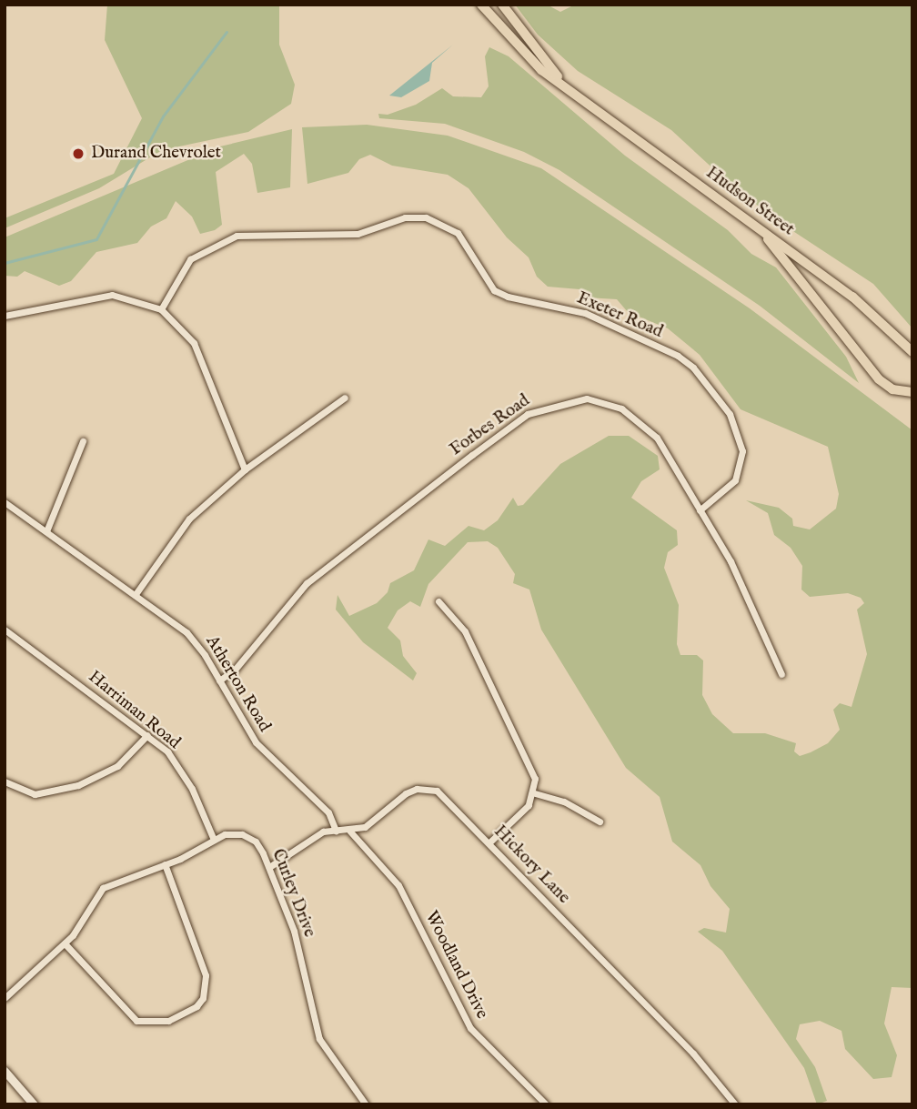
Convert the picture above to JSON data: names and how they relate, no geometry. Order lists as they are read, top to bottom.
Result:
{
  "streets": {
    "main road": ["Hudson Street"],
    "street": [
      "Exeter Road",
      "Forbes Road",
      "Atherton Road",
      "Harriman Road",
      "Hickory Lane",
      "Curley Drive",
      "Woodland Drive"
    ]
  },
  "crossings": [
    ["Exeter Road", "Forbes Road"],
    ["Forbes Road", "Atherton Road"],
    ["Harriman Road", "Curley Drive"],
    ["Hickory Lane", "Woodland Drive"]
  ],
  "places": ["Durand Chevrolet"]
}
